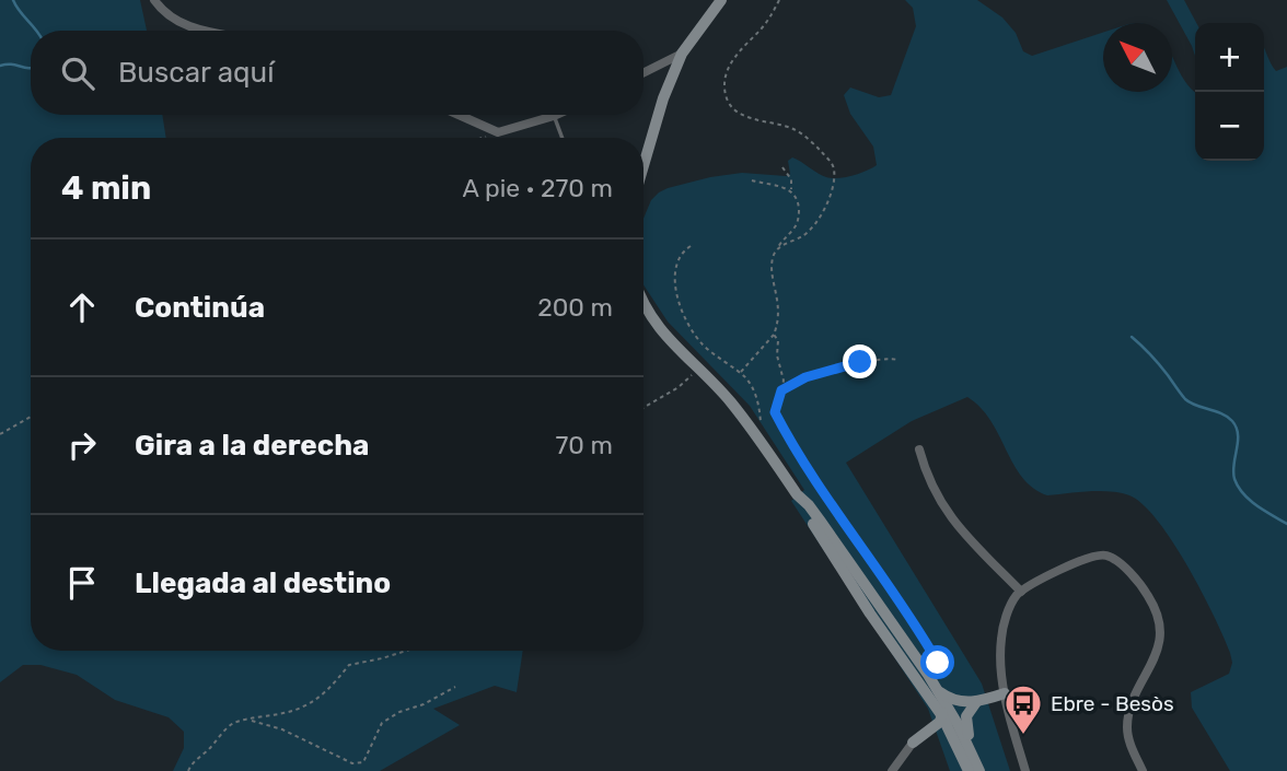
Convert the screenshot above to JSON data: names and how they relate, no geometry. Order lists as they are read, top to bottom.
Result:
{
  "places": {
    "bus stop": ["Ebre - Besòs"]
  },
  "north": "top left",
  "page": {
    "map_buttons": ["+", "−"],
    "search": "Buscar aquí",
    "heading": ["4 min", "A pie · 270 m"],
    "list": [
      ["Continúa", "200 m"],
      ["Gira a la derecha", "70 m"],
      "Llegada al destino"
    ]
  }
}
